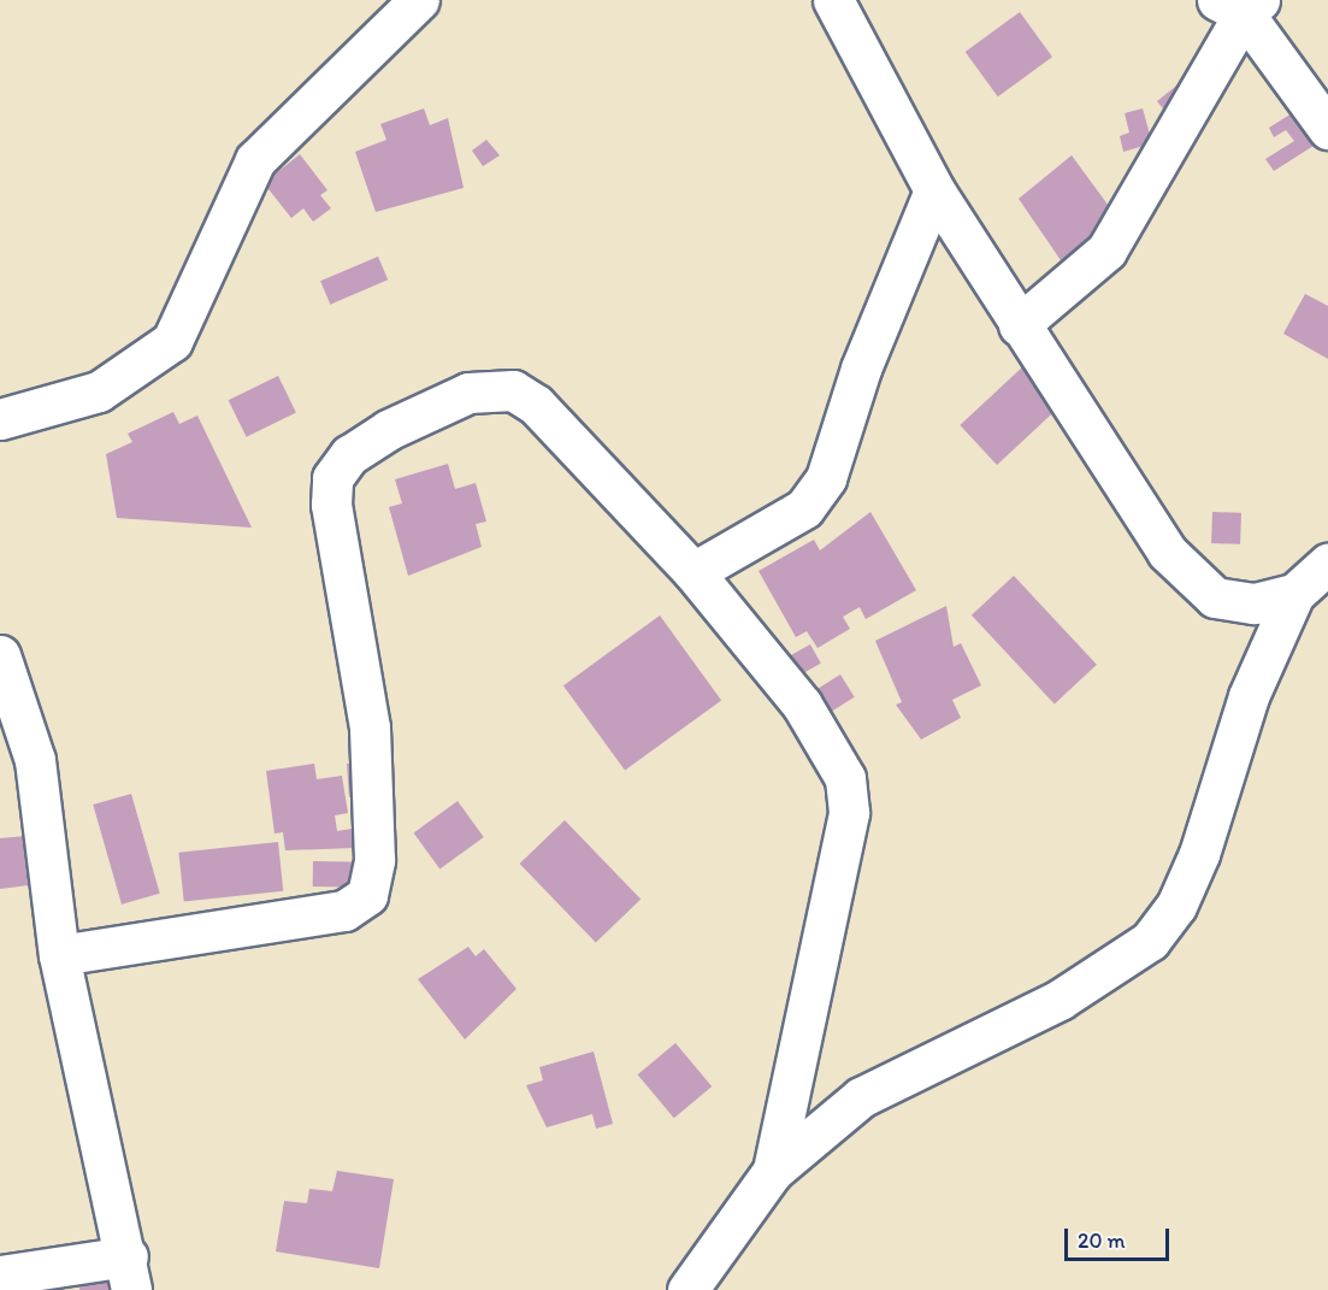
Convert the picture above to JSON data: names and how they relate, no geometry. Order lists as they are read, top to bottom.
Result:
{
  "scale_bar": "20 m"
}
